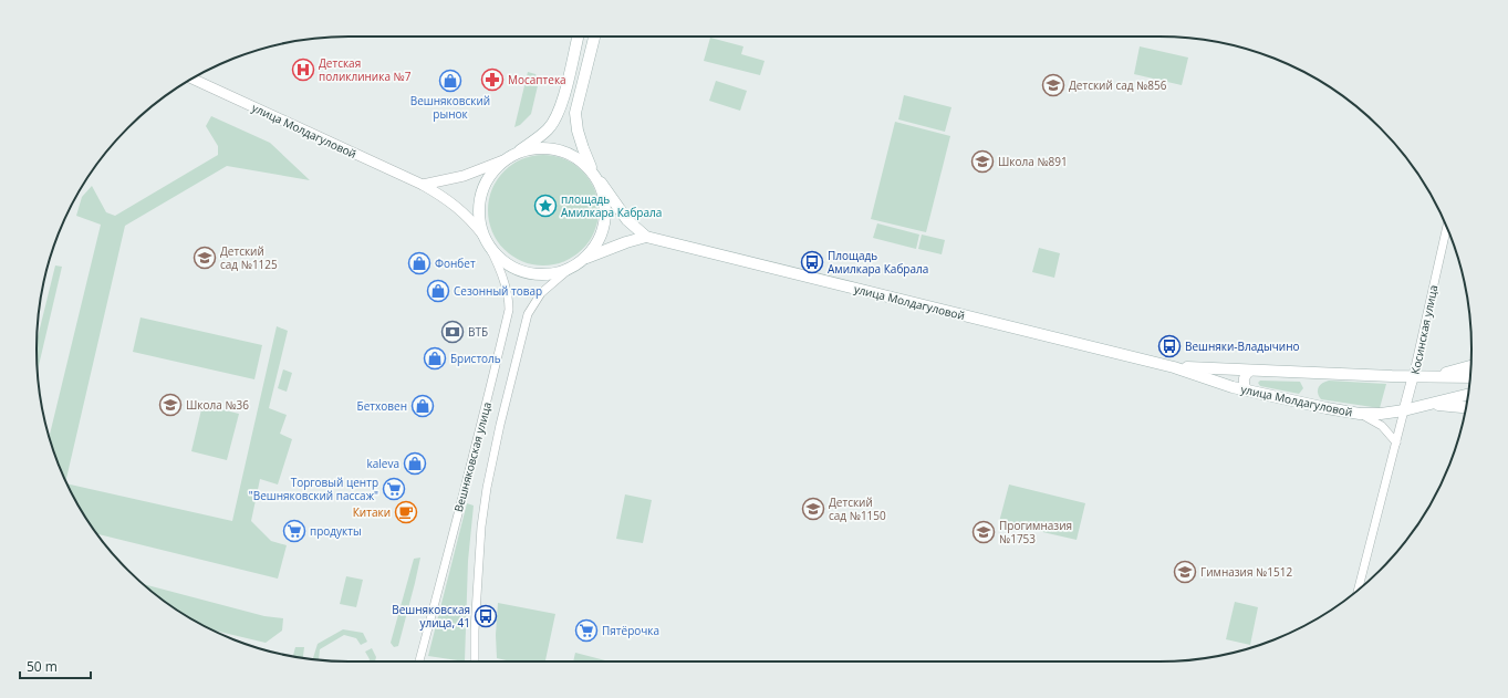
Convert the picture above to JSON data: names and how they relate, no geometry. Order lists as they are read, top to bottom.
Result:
{
  "streets": {
    "main road": ["улица Молдагуловой"],
    "street": ["Косинская улица", "Вешняковская улица"]
  },
  "crossings": [
    ["улица Молдагуловой", "Косинская улица"],
    ["улица Молдагуловой", "Вешняковская улица"]
  ],
  "places": {
    "hospital": ["Детская поликлиника №7"],
    "pharmacy": ["Мосаптека"],
    "shop": [
      "Вешняковский рынок",
      "Фонбет",
      "Сезонный товар",
      "Бристоль",
      "Бетховен",
      "kaleva"
    ],
    "school or university": [
      "Детский сад №856",
      "Школа №891",
      "Детский сад №1125",
      "Школа №36",
      "Детский сад №1150",
      "Прогимназия №1753",
      "Гимназия №1512"
    ],
    "place": ["площадь Амилкара Кабрала"],
    "bus stop": ["Площадь Амилкара Кабрала", "Вешняки-Владычино", "Вешняковская улица, 41"],
    "bank": ["ВТБ"],
    "supermarket": ["Торговый центр \"Вешняковский пассаж\"", "продукты", "Пятёрочка"],
    "cafe": ["Китаки"]
  },
  "scale_bar": "50 m"
}
